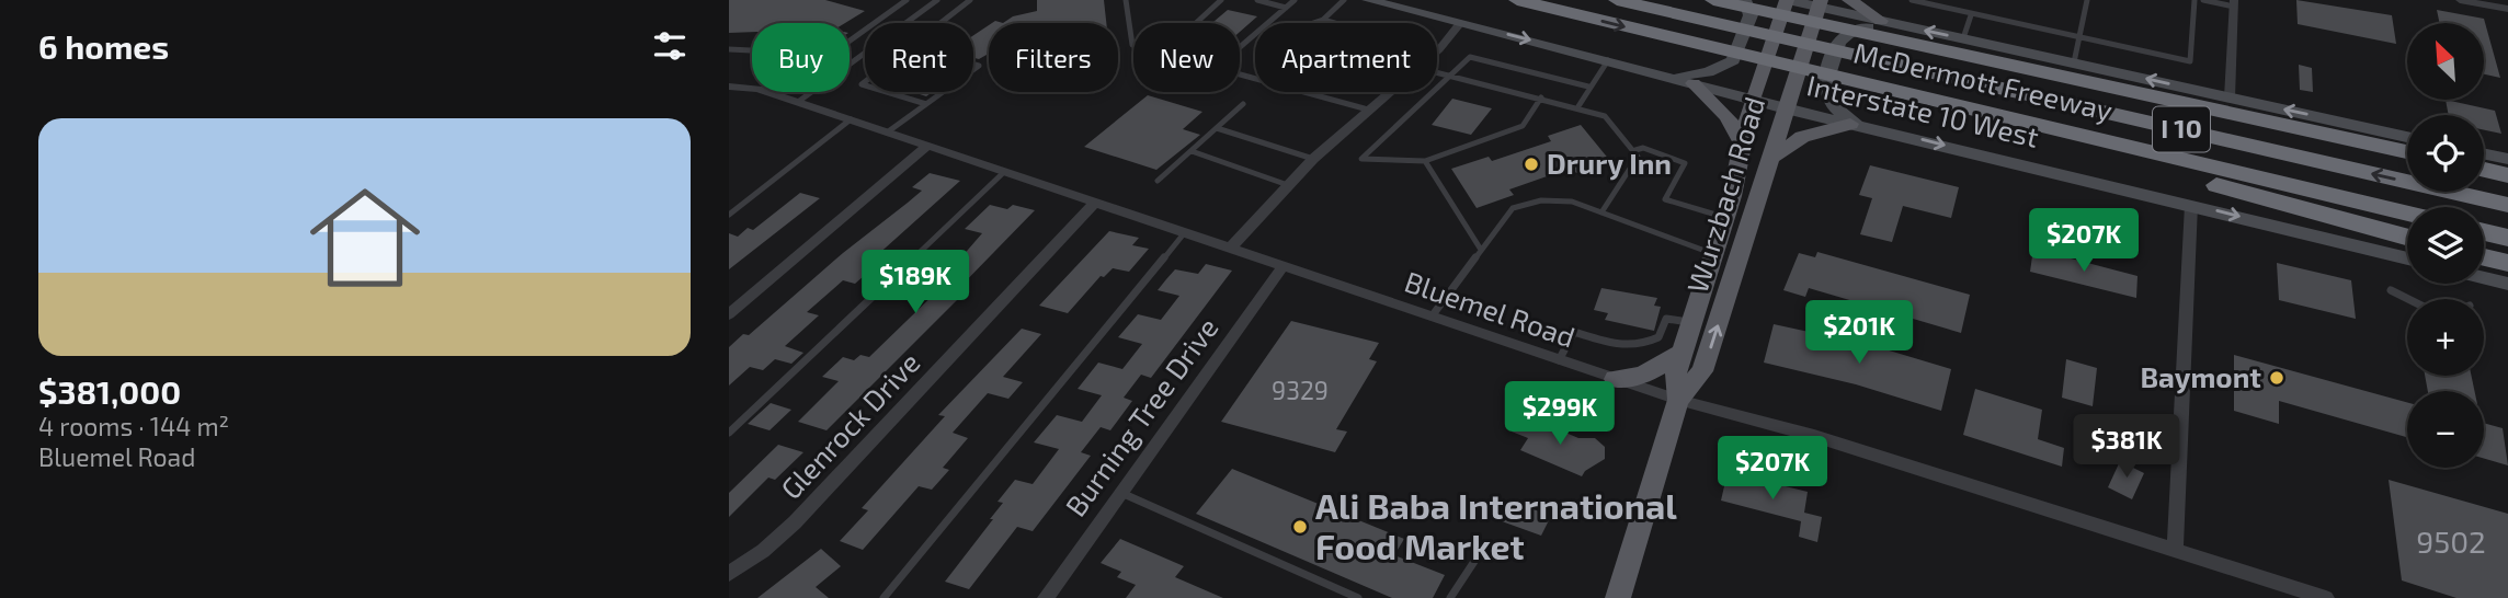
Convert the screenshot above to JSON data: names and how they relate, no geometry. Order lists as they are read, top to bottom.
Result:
{
  "streets": {
    "highway": ["McDermott Freeway", "I 10"],
    "main road": ["Interstate 10 West", "Wurzbach Road"],
    "street": ["Bluemel Road", "Burning Tree Drive", "Glenrock Drive"]
  },
  "crossings": [
    ["Interstate 10 West", "Wurzbach Road"],
    ["Wurzbach Road", "Bluemel Road"],
    ["Bluemel Road", "Burning Tree Drive"],
    ["Bluemel Road", "Glenrock Drive"]
  ],
  "places": ["Drury Inn", "Baymont", "Ali Baba International Food Market"],
  "house_numbers": ["9329", "9502"],
  "north": "top left",
  "page": {
    "heading": "6 homes",
    "map_buttons": ["+", "−"],
    "chip": [
      "Buy",
      "Rent",
      "Filters",
      "New",
      "Apartment"
    ],
    "list": [
      {
        "name": "$381,000",
        "note": "4 rooms · 144 m² · Bluemel Road"
      }
    ],
    "price": [
      "$207K",
      "$189K",
      "$201K",
      "$299K",
      "$381K",
      "$207K"
    ]
  }
}
